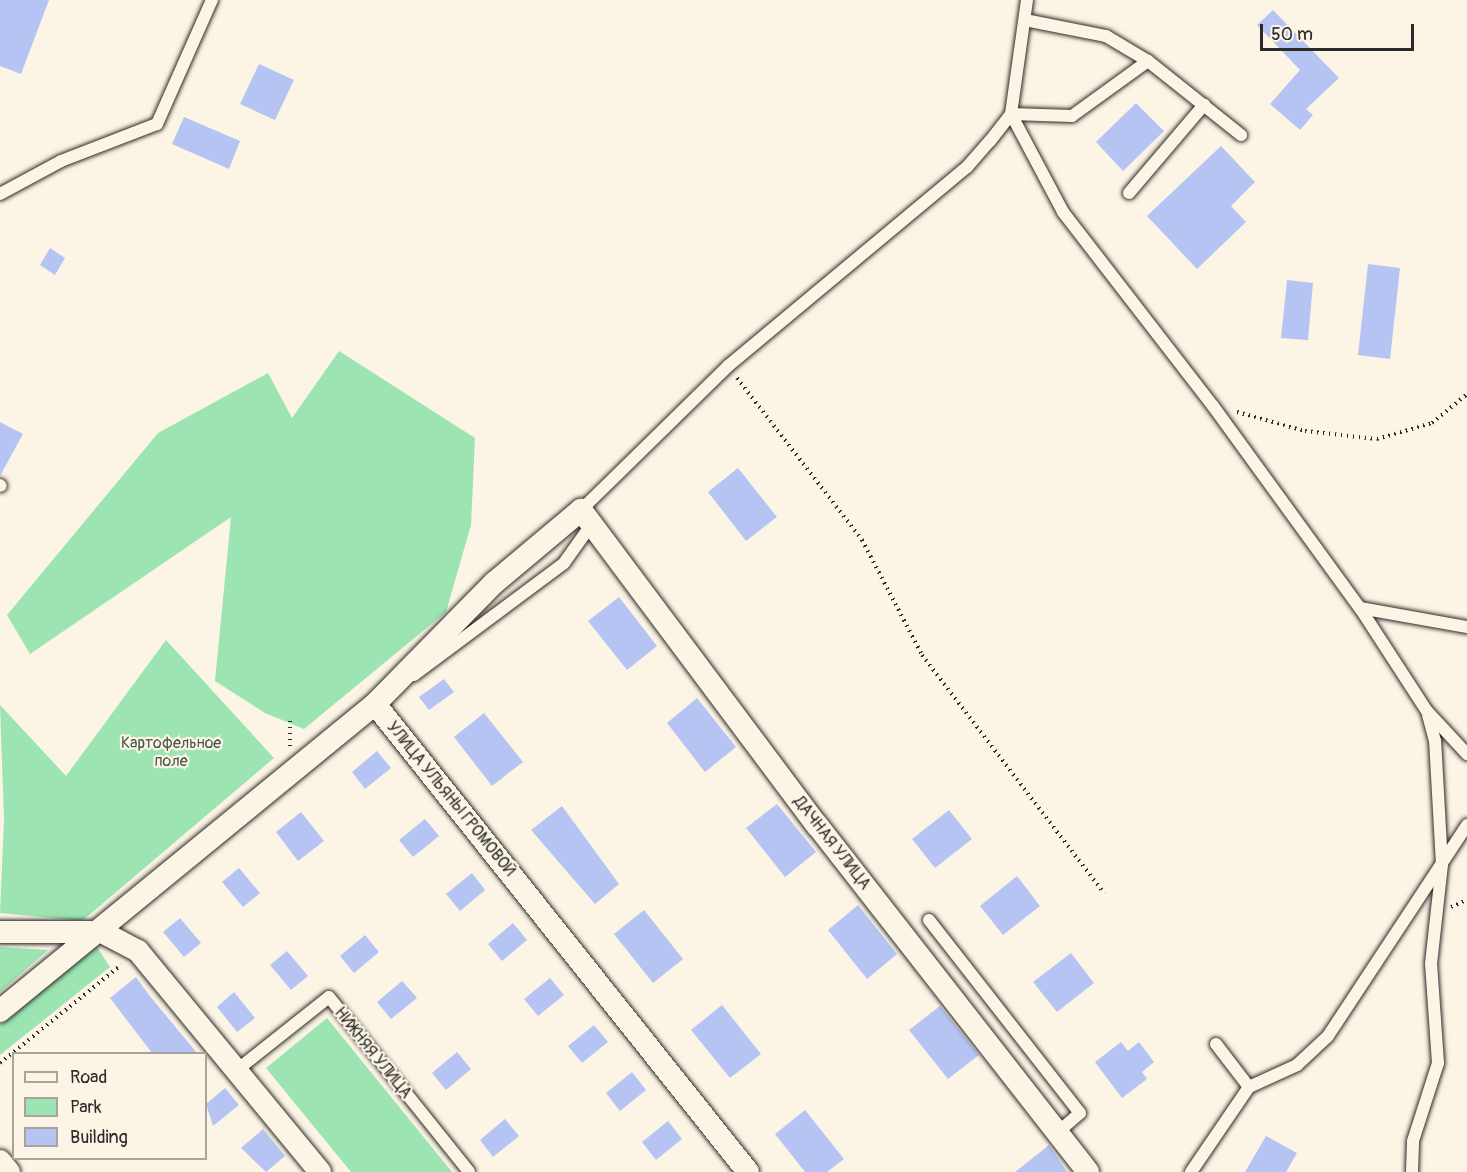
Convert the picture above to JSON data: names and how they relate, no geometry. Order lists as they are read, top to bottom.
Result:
{
  "streets": {
    "street": ["УЛИЦА УЛЬЯНЫ ГРОМОВОЙ", "ДАЧНАЯ УЛИЦА"],
    "lane": ["НИЖНЯЯ УЛИЦА"]
  },
  "parks": ["Картофельное поле"],
  "legend": ["Road", "Park", "Building"],
  "scale_bar": "50 m"
}
